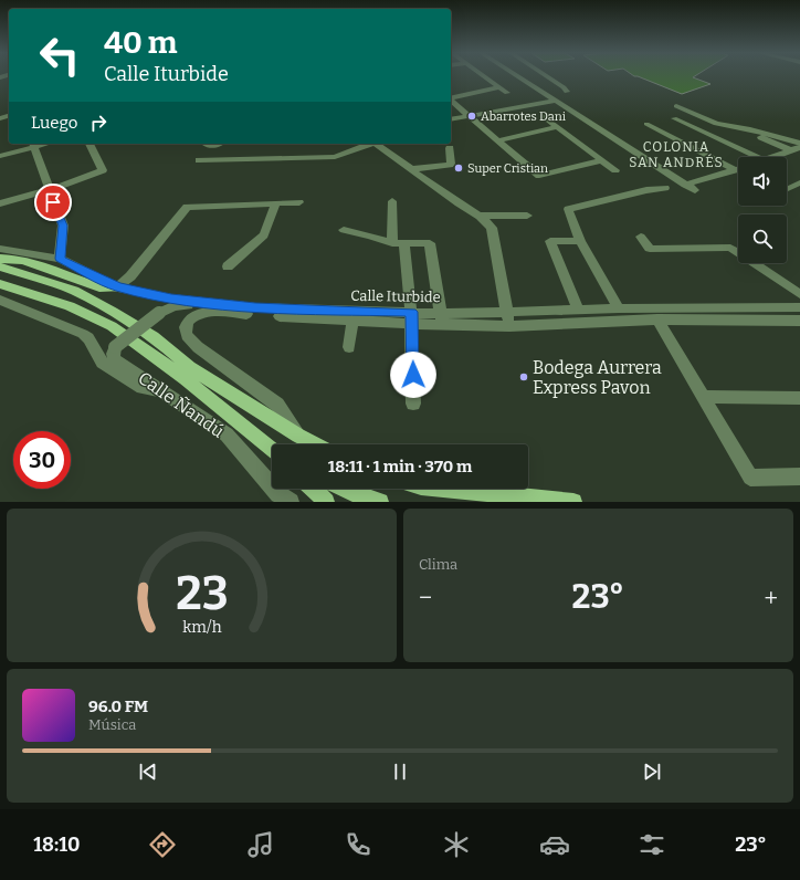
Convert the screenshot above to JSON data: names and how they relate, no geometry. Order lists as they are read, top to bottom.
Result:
{
  "streets": {
    "street": ["Calle Iturbide", "Calle Ñandú"]
  },
  "crossings": [
    ["Calle Iturbide", "Calle Ñandú"]
  ],
  "districts": ["COLONIA SAN ANDRÉS"],
  "places": ["Abarrotes Dani", "Super Cristian", "Bodega Aurrera Express Pavon"],
  "page": {
    "turn": ["40 m", "Calle Iturbide"],
    "then": "Luego",
    "limit": "30",
    "trip": "18:11 · 1 min · 370 m",
    "tile": "Clima",
    "heat": ["−", "23°", "+"],
    "song": ["96.0 FM", "Música"],
    "tabs": ["18:10", "23°"],
    "gauge": ["23", "km/h"]
  }
}
